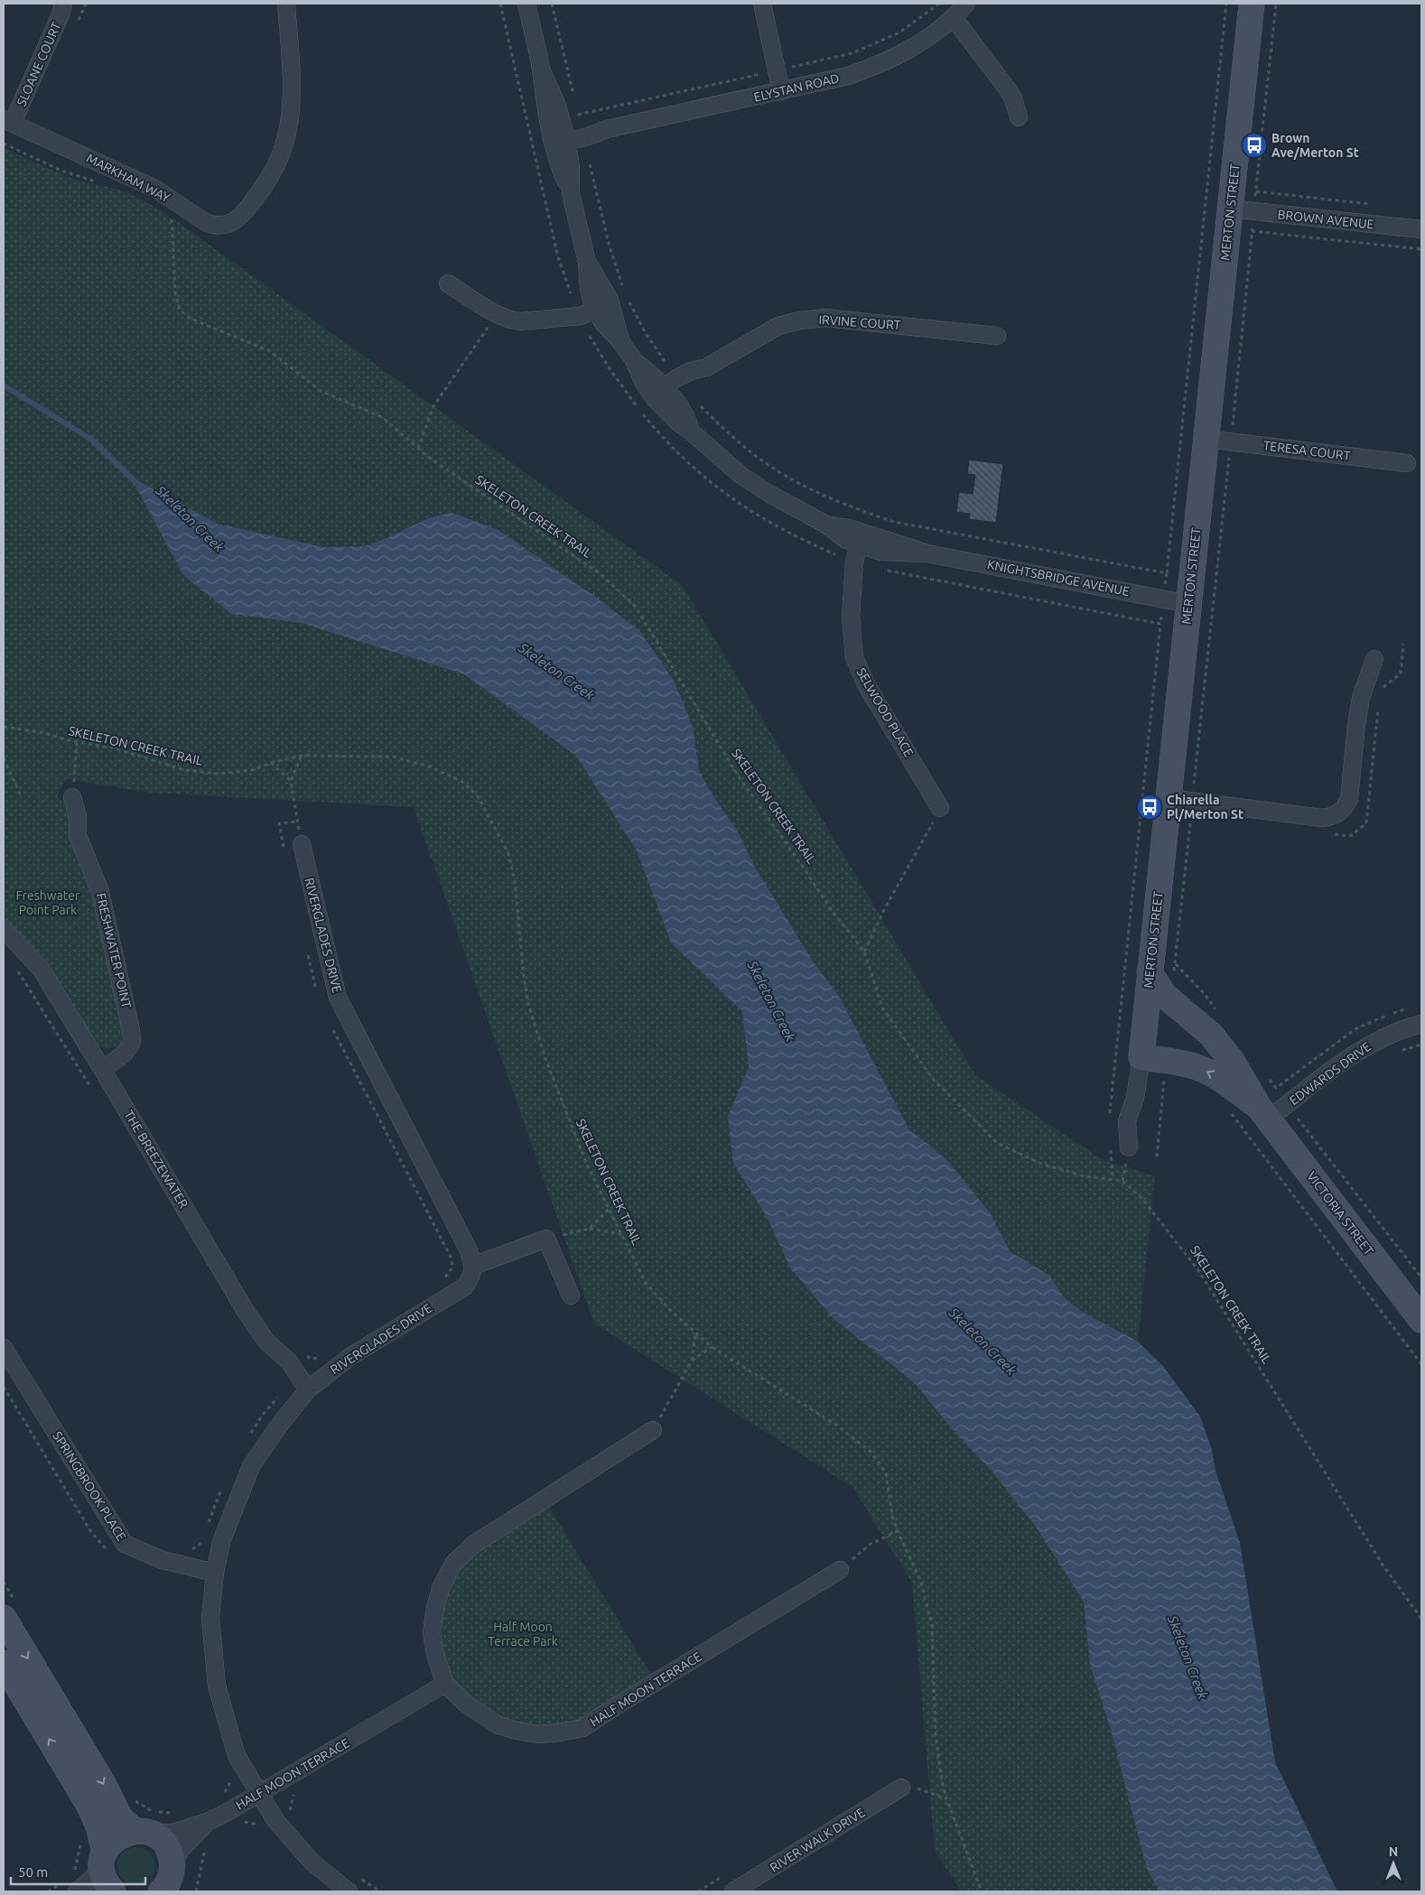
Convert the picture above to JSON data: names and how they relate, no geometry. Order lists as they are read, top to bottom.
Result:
{
  "streets": {
    "street": [
      "SLOANE COURT",
      "ELYSTAN ROAD",
      "MARKHAM WAY",
      "MERTON STREET",
      "BROWN AVENUE",
      "IRVINE COURT",
      "TERESA COURT",
      "KNIGHTSBRIDGE AVENUE",
      "SELWOOD PLACE",
      "RIVERGLADES DRIVE",
      "FRESHWATER POINT",
      "EDWARDS DRIVE",
      "THE BREEZEWATER",
      "VICTORIA STREET",
      "SPRINGBROOK PLACE",
      "HALF MOON TERRACE",
      "RIVER WALK DRIVE"
    ],
    "path": ["SKELETON CREEK TRAIL"]
  },
  "crossings": [
    ["SLOANE COURT", "MARKHAM WAY"],
    ["ELYSTAN ROAD", "KNIGHTSBRIDGE AVENUE"],
    ["MERTON STREET", "BROWN AVENUE"],
    ["MERTON STREET", "TERESA COURT"],
    ["MERTON STREET", "KNIGHTSBRIDGE AVENUE"],
    ["MERTON STREET", "VICTORIA STREET"],
    ["IRVINE COURT", "KNIGHTSBRIDGE AVENUE"],
    ["KNIGHTSBRIDGE AVENUE", "SELWOOD PLACE"],
    ["RIVERGLADES DRIVE", "THE BREEZEWATER"],
    ["RIVERGLADES DRIVE", "SPRINGBROOK PLACE"],
    ["RIVERGLADES DRIVE", "HALF MOON TERRACE"],
    ["FRESHWATER POINT", "THE BREEZEWATER"],
    ["EDWARDS DRIVE", "VICTORIA STREET"]
  ],
  "water": ["Skeleton Creek"],
  "parks": ["Freshwater Point Park", "Half Moon Terrace Park"],
  "places": {
    "bus stop": ["Brown Ave/Merton St", "Chiarella Pl/Merton St"]
  },
  "scale_bar": "50 m",
  "north": "top"
}
